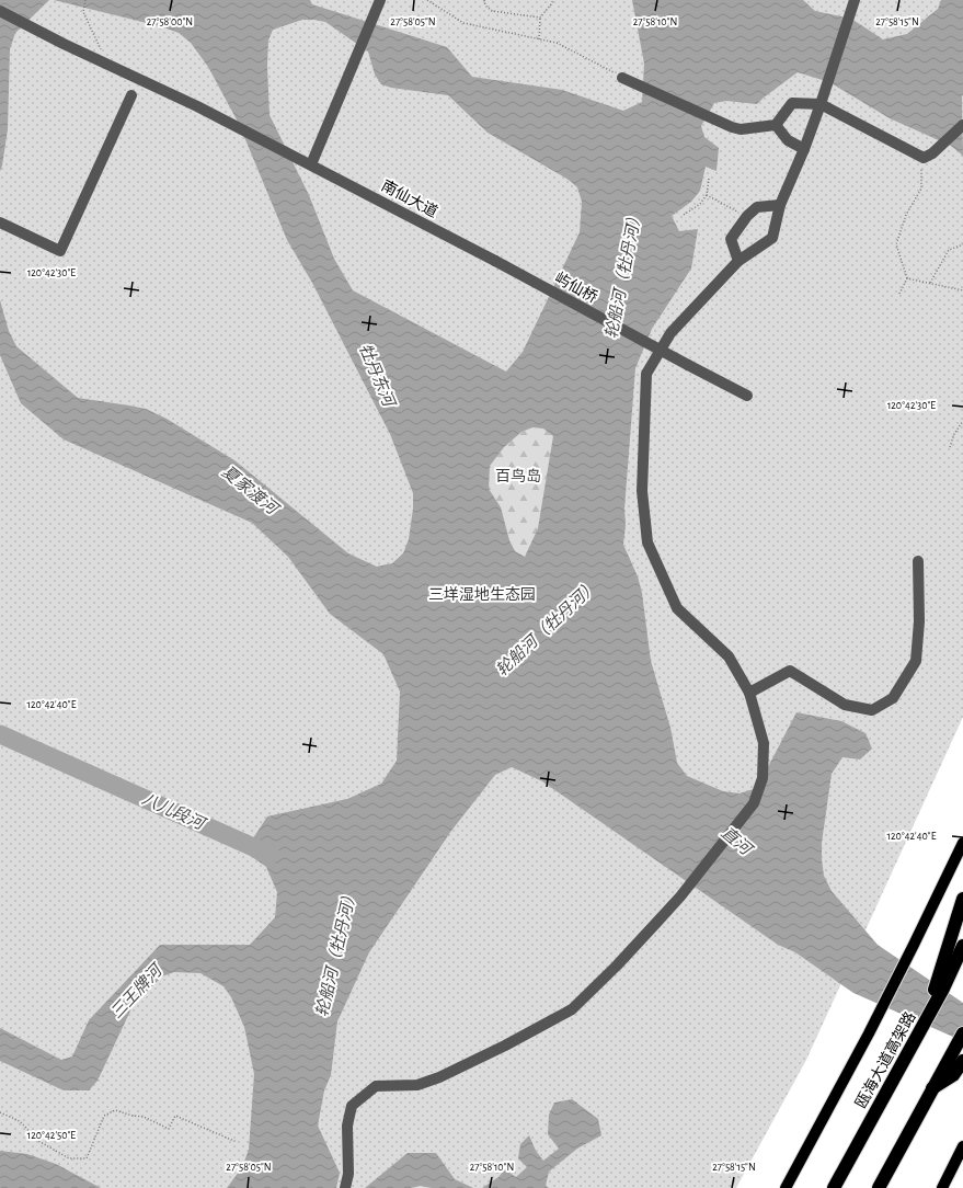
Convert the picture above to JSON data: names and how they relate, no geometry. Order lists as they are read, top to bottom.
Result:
{
  "streets": {
    "highway": ["瓯海大道高架路"],
    "street": ["南仙大道", "屿仙桥"]
  },
  "crossings": [
    ["南仙大道", "屿仙桥"]
  ],
  "water": [
    "轮船河（牡丹河）",
    "牡丹东河",
    "夏家渡河",
    "八儿段河",
    "直河",
    "三王牌河"
  ],
  "parks": ["百鸟岛", "三垟湿地生态园"],
  "coordinates": [
    "27°58'00\"N",
    "27°58'05\"N",
    "27°58'10\"N",
    "27°58'15\"N",
    "120°42'30\"E",
    "120°42'40\"E",
    "120°42'50\"E"
  ]
}
